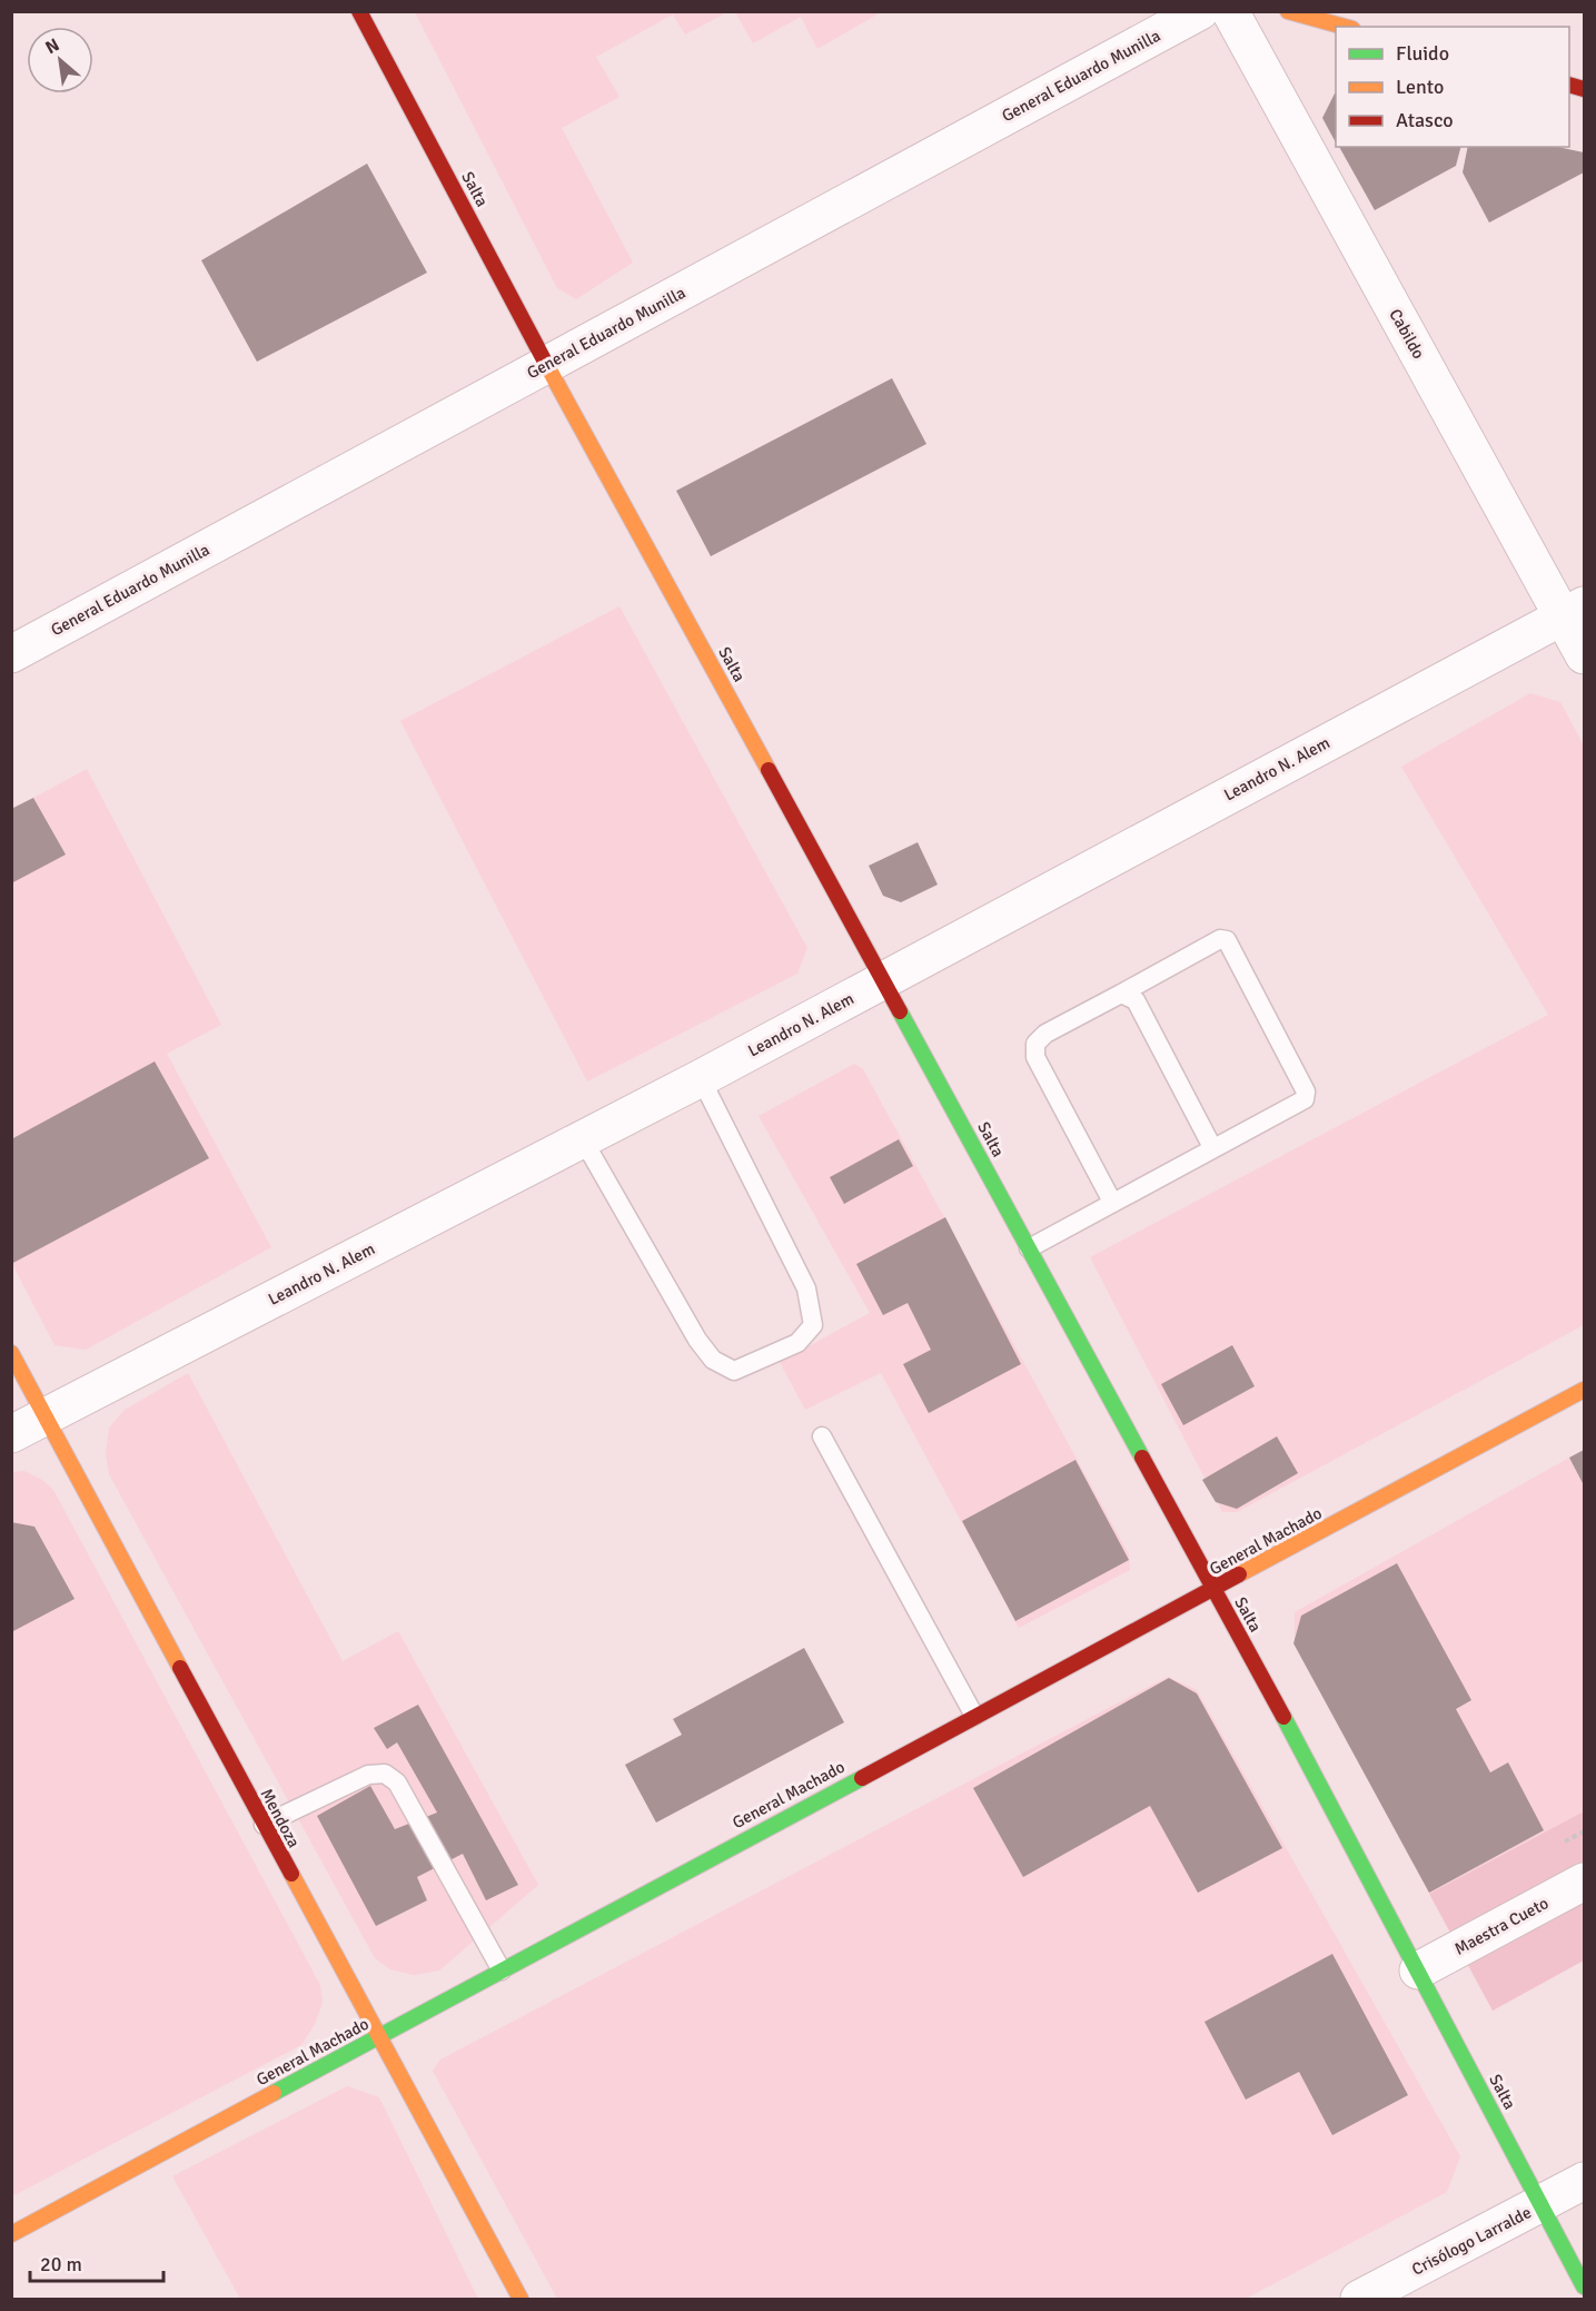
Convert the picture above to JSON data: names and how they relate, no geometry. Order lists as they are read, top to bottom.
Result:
{
  "streets": {
    "street": [
      "General Eduardo Munilla",
      "Salta",
      "Cabildo",
      "Leandro N. Alem",
      "General Machado",
      "Mendoza",
      "Maestra Cueto",
      "Crisólogo Larralde"
    ]
  },
  "crossings": [
    ["General Eduardo Munilla", "Salta"],
    ["Salta", "Leandro N. Alem"],
    ["Salta", "General Machado"],
    ["Salta", "Maestra Cueto"],
    ["Salta", "Crisólogo Larralde"],
    ["Cabildo", "Leandro N. Alem"],
    ["Leandro N. Alem", "Mendoza"],
    ["General Machado", "Mendoza"]
  ],
  "legend": ["Fluido", "Lento", "Atasco"],
  "scale_bar": "20 m",
  "north": "top left"
}
